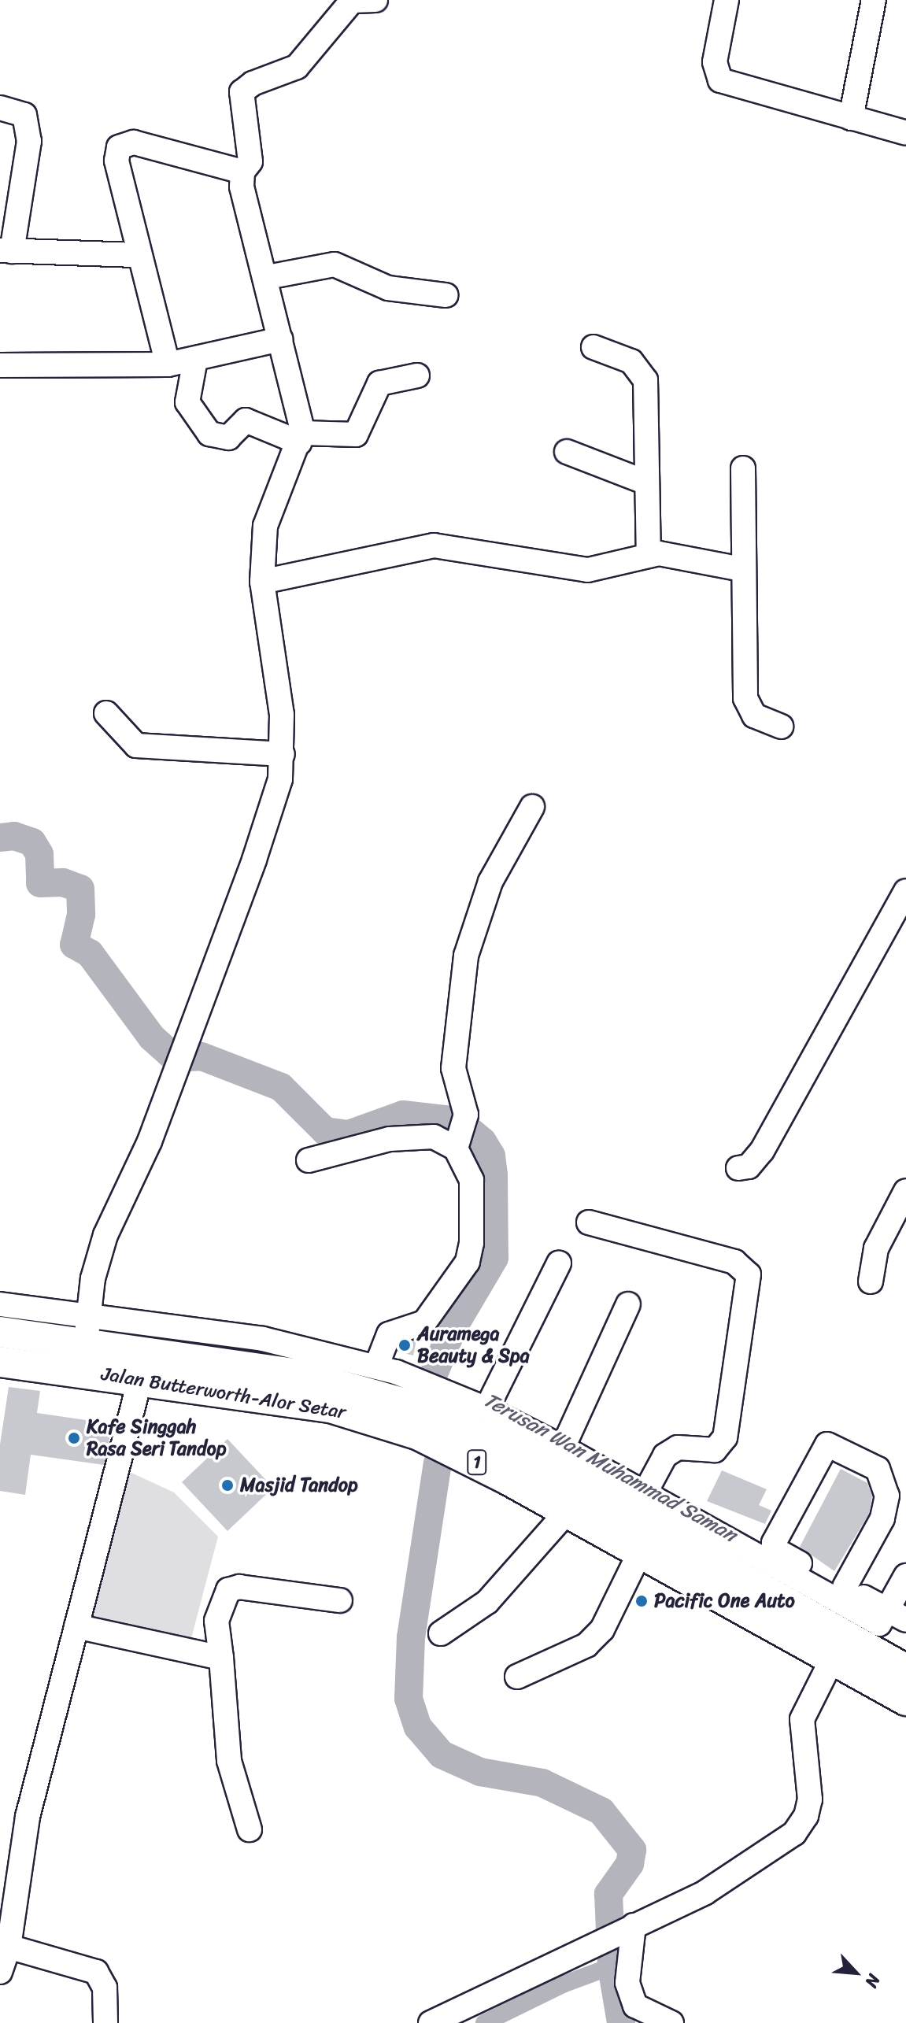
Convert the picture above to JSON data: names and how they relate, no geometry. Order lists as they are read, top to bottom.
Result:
{
  "streets": {
    "main road": ["Jalan Butterworth-Alor Setar", "1"]
  },
  "water": ["Terusan Wan Muhammad Saman"],
  "places": [
    "Auramega Beauty & Spa",
    "Kafe Singgah Rasa Seri Tandop",
    "Masjid Tandop",
    "Pacific One Auto"
  ],
  "north": "bottom right"
}
